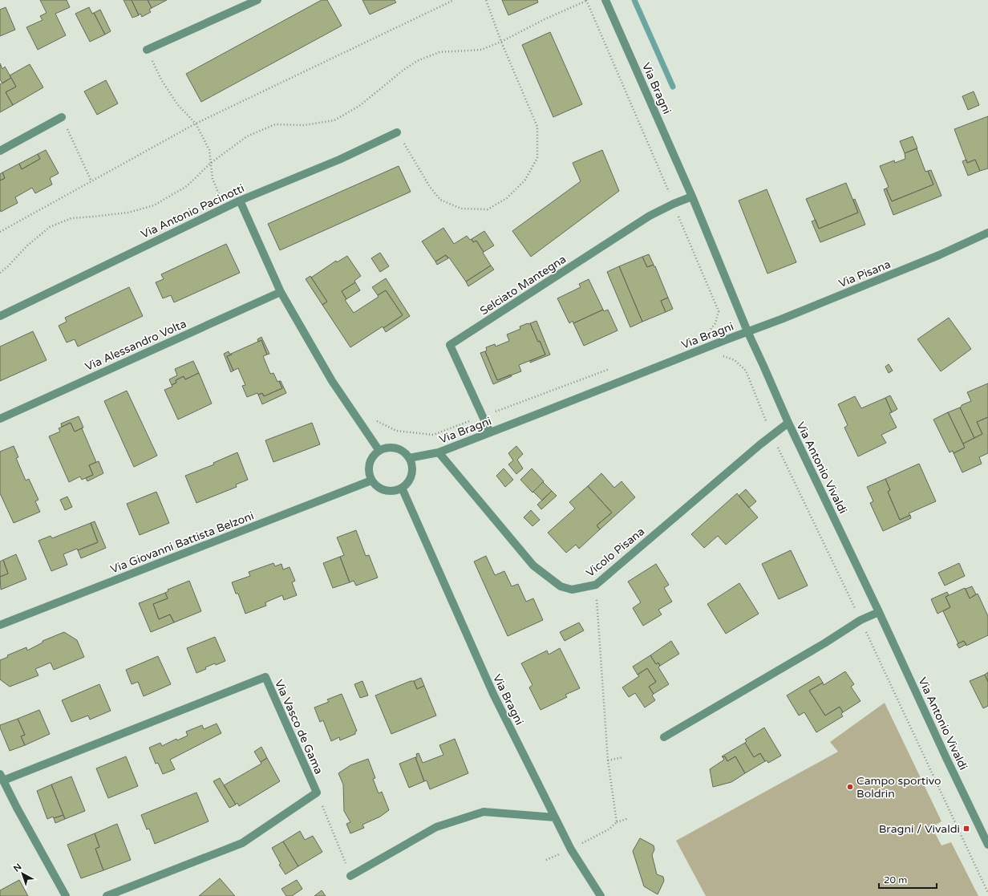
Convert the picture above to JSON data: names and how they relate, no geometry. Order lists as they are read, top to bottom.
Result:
{
  "streets": {
    "street": [
      "Via Bragni",
      "Via Antonio Pacinotti",
      "Via Pisana",
      "Selciato Mantegna",
      "Via Alessandro Volta",
      "Via Antonio Vivaldi",
      "Via Giovanni Battista Belzoni",
      "Vicolo Pisana",
      "Via Vasco de Gama"
    ]
  },
  "crossings": [
    ["Via Bragni", "Via Pisana"],
    ["Via Bragni", "Selciato Mantegna"],
    ["Via Bragni", "Via Antonio Vivaldi"],
    ["Via Bragni", "Via Giovanni Battista Belzoni"],
    ["Via Bragni", "Vicolo Pisana"],
    ["Via Pisana", "Via Antonio Vivaldi"],
    ["Via Antonio Vivaldi", "Vicolo Pisana"]
  ],
  "places": {
    "other": ["Campo sportivo Boldrin"],
    "transit": ["Bragni / Vivaldi"]
  },
  "scale_bar": "20 m",
  "north": "top left"
}
